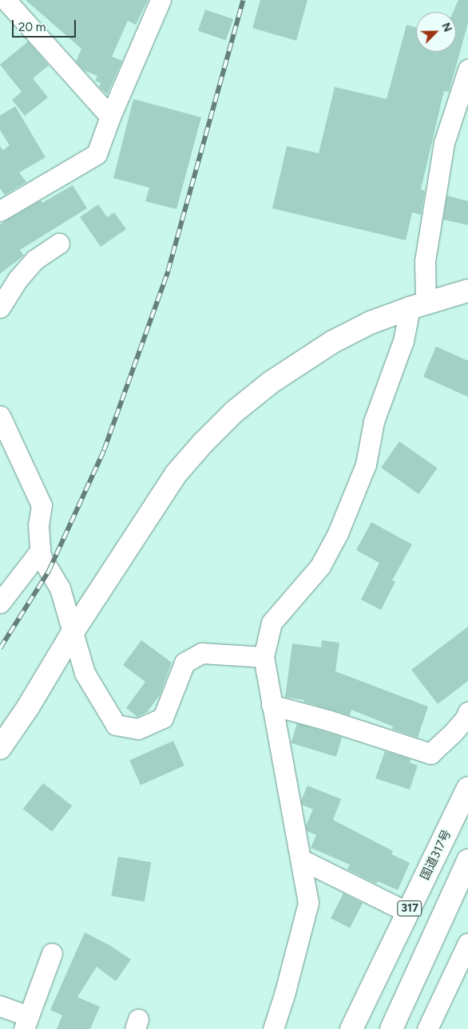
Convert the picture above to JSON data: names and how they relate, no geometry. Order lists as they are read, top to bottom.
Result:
{
  "streets": {
    "main road": ["国道317号", "317"]
  },
  "scale_bar": "20 m",
  "north": "top right"
}
